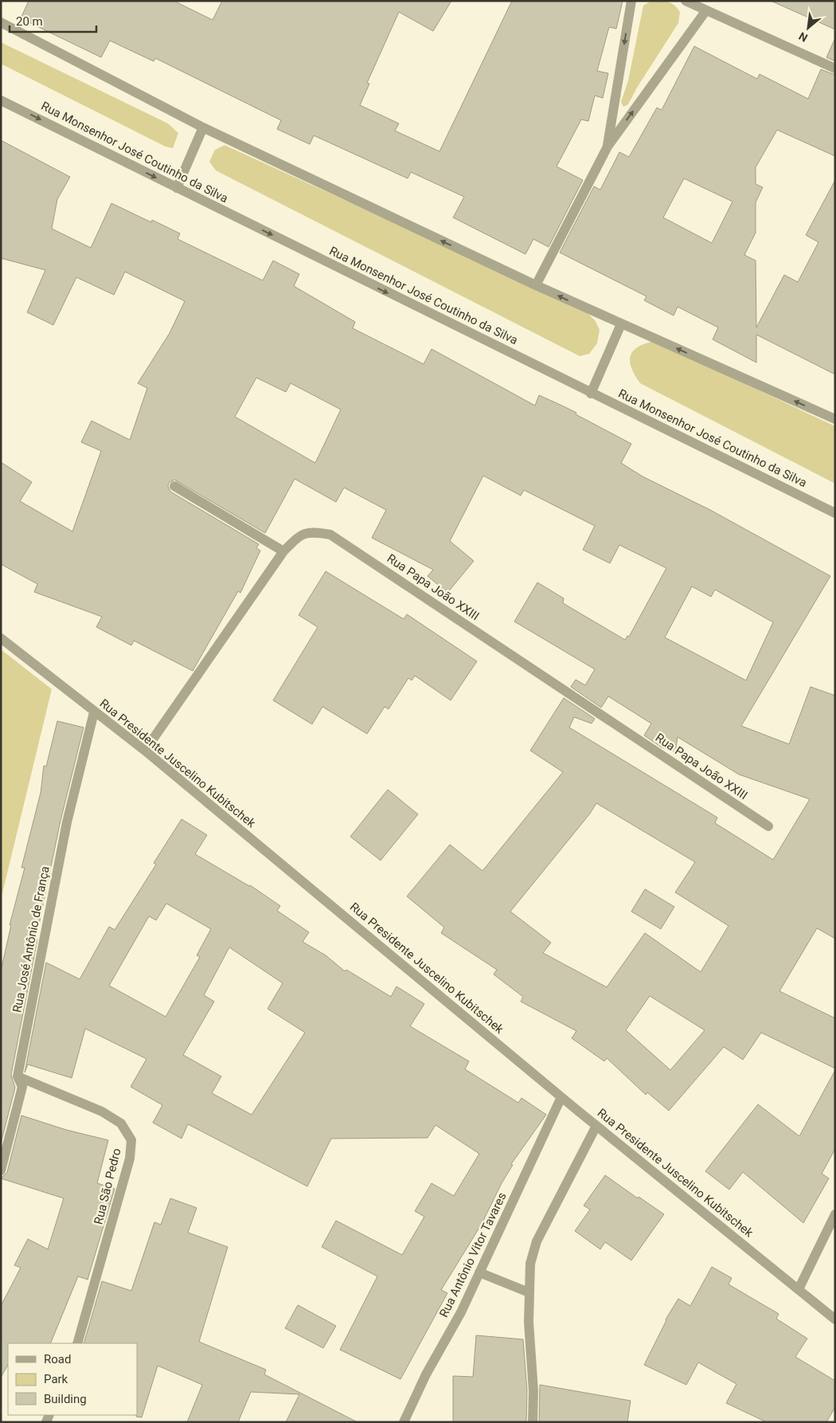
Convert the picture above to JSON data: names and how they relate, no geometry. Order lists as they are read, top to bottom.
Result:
{
  "streets": {
    "street": [
      "Rua Monsenhor José Coutinho da Silva",
      "Rua Papa João XXIII",
      "Rua Presidente Juscelino Kubitschek",
      "Rua José Antônio de França",
      "Rua São Pedro",
      "Rua Antônio Vitor Tavares"
    ]
  },
  "crossings": [
    ["Rua Papa João XXIII", "Rua Presidente Juscelino Kubitschek"],
    ["Rua Presidente Juscelino Kubitschek", "Rua José Antônio de França"],
    ["Rua Presidente Juscelino Kubitschek", "Rua Antônio Vitor Tavares"],
    ["Rua José Antônio de França", "Rua São Pedro"]
  ],
  "legend": ["Road", "Park", "Building"],
  "scale_bar": "20 m",
  "north": "bottom left"
}
